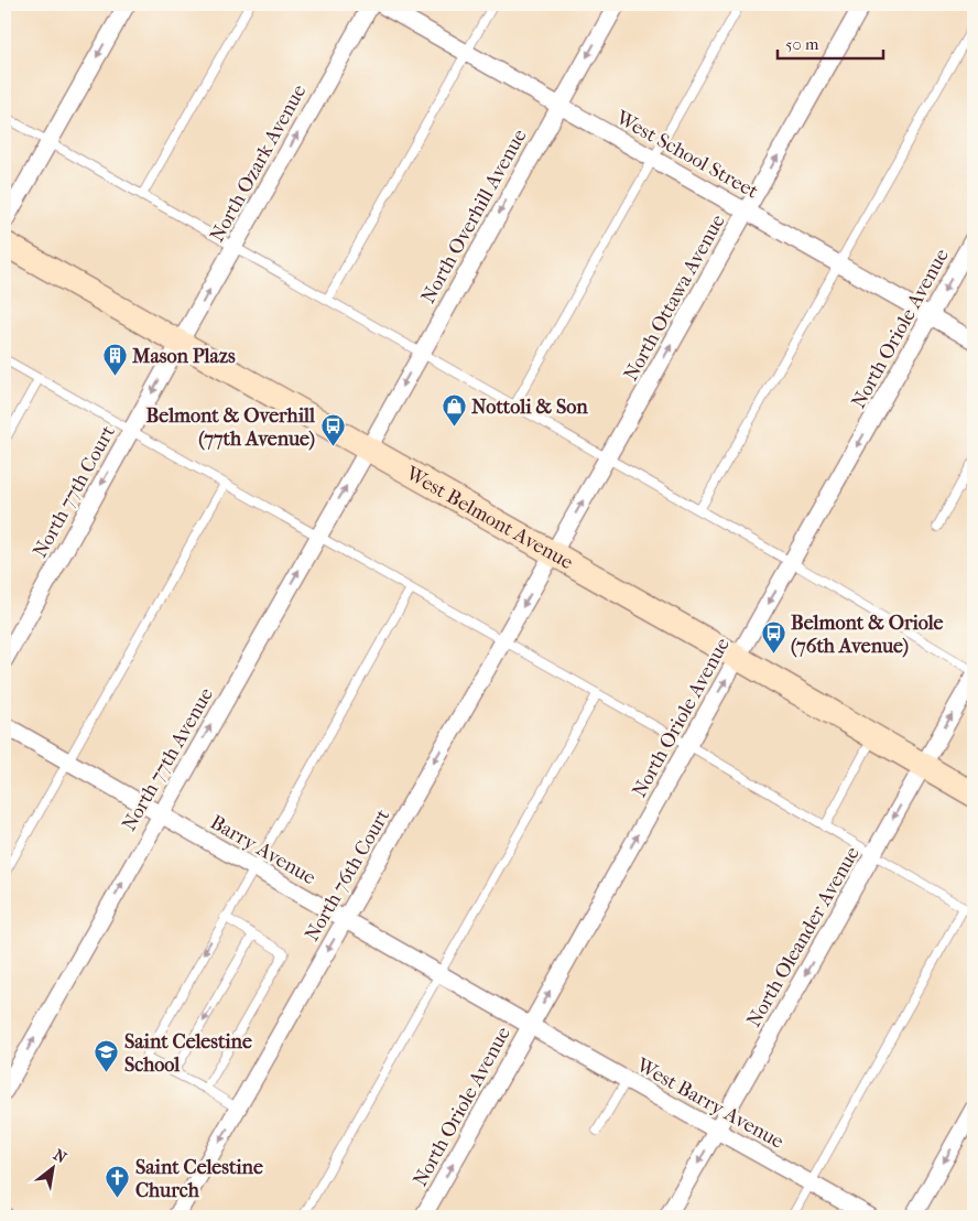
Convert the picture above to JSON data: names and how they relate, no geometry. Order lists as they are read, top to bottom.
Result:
{
  "streets": {
    "main road": ["West Belmont Avenue"],
    "street": [
      "West School Street",
      "North Ozark Avenue",
      "North Overhill Avenue",
      "North Ottawa Avenue",
      "North Oriole Avenue",
      "North 77th Court",
      "North 77th Avenue",
      "Barry Avenue",
      "North 76th Court",
      "North Oleander Avenue",
      "West Barry Avenue"
    ]
  },
  "crossings": [
    ["West School Street", "North Overhill Avenue"],
    ["West School Street", "North Ottawa Avenue"],
    ["West School Street", "North Oriole Avenue"],
    ["North Ozark Avenue", "North 77th Court"],
    ["North Ozark Avenue", "West Belmont Avenue"],
    ["North Overhill Avenue", "West Belmont Avenue"],
    ["North Overhill Avenue", "North 77th Avenue"],
    ["North Ottawa Avenue", "West Belmont Avenue"],
    ["North Ottawa Avenue", "North 76th Court"],
    ["North Oriole Avenue", "West Belmont Avenue"],
    ["North Oriole Avenue", "Barry Avenue"],
    ["North Oriole Avenue", "West Barry Avenue"],
    ["North 77th Court", "West Belmont Avenue"],
    ["West Belmont Avenue", "North 77th Avenue"],
    ["West Belmont Avenue", "North 76th Court"],
    ["West Belmont Avenue", "North Oleander Avenue"],
    ["North 77th Avenue", "Barry Avenue"],
    ["Barry Avenue", "North 76th Court"],
    ["Barry Avenue", "West Barry Avenue"],
    ["North Oleander Avenue", "West Barry Avenue"]
  ],
  "one_way": [
    "North Ozark Avenue",
    "North Overhill Avenue",
    "North Ottawa Avenue",
    "North 77th Court",
    "North 77th Avenue",
    "North 76th Court"
  ],
  "places": {
    "building": ["Mason Plazs"],
    "shop": ["Nottoli & Son"],
    "bus stop": ["Belmont & Overhill (77th Avenue)", "Belmont & Oriole (76th Avenue)"],
    "school or university": ["Saint Celestine School"],
    "church": ["Saint Celestine Church"]
  },
  "scale_bar": "50 m",
  "north": "top right"
}
